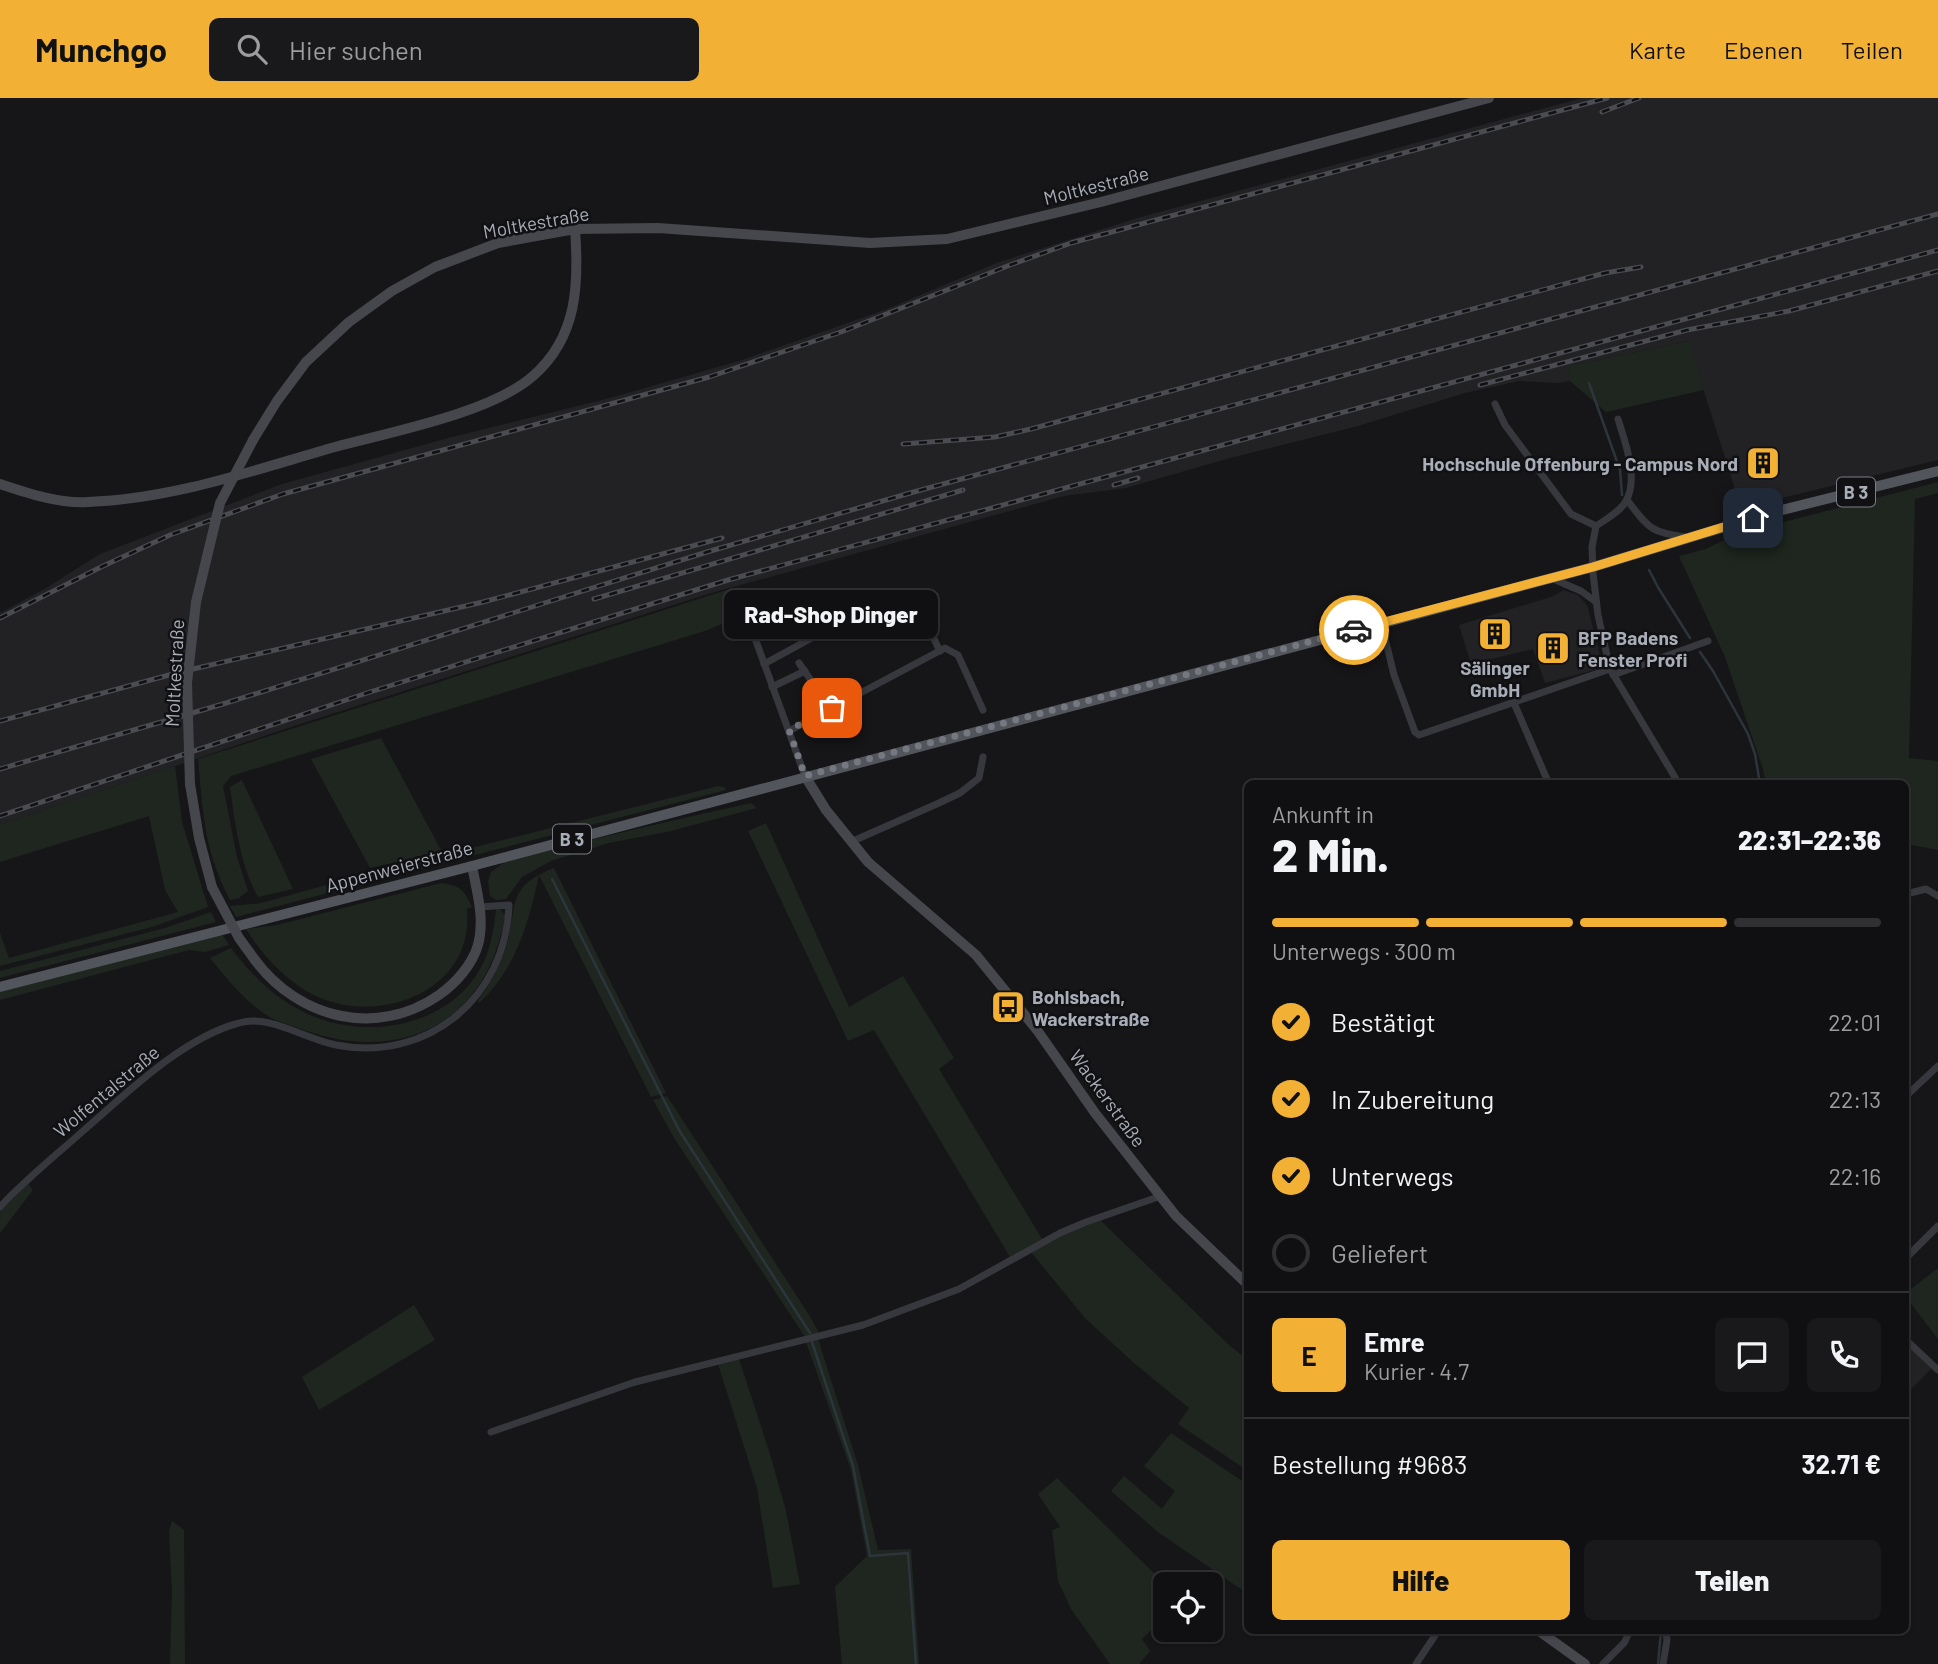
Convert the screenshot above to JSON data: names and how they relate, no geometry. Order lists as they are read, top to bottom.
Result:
{
  "streets": {
    "main road": ["B 3", "Appenweierstraße"],
    "street": ["Moltkestraße", "Wolfentalstraße", "Wackerstraße"]
  },
  "crossings": [
    ["Moltkestraße", "Appenweierstraße"],
    ["Moltkestraße", "Wolfentalstraße"],
    ["B 3", "Appenweierstraße"],
    ["B 3", "Wackerstraße"],
    ["Appenweierstraße", "Wackerstraße"]
  ],
  "places": {
    "building": ["Hochschule Offenburg - Campus Nord", "Sälinger GmbH", "BFP Badens Fenster Profi"],
    "other": ["Rad-Shop Dinger"],
    "bus stop": ["Bohlsbach, Wackerstraße"]
  },
  "page": {
    "header": "Munchgo",
    "search": "Hier suchen",
    "nav": ["Karte", "Ebenen", "Teilen"],
    "bubble": "Rad-Shop Dinger",
    "heading": ["2 Min.", "Ankunft in", "22:31–22:36"],
    "panel": [
      "Emre",
      "Kurier · 4.7",
      "Bestellung #9683",
      "32.71 €"
    ],
    "bar": "Unterwegs · 300 m",
    "list": [
      ["Bestätigt", "22:01"],
      ["In Zubereitung", "22:13"],
      ["Unterwegs", "22:16"],
      "Geliefert"
    ],
    "round": "E",
    "buttons": ["Hilfe", "Teilen"]
  }
}
